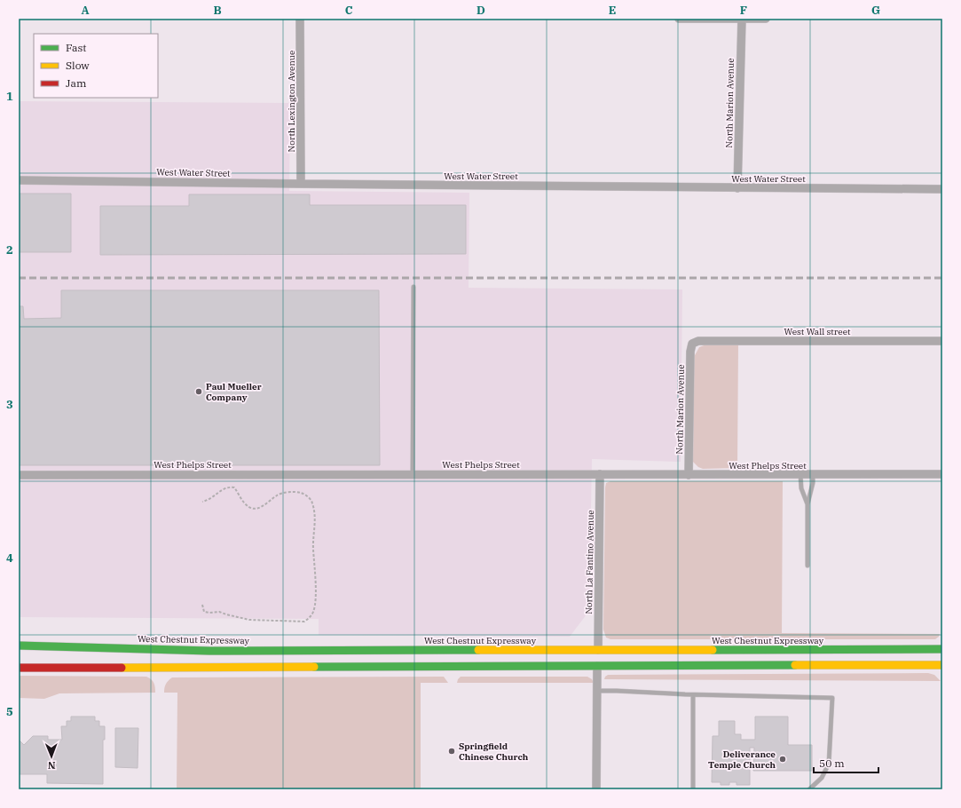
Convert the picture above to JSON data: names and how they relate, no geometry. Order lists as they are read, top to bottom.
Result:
{
  "streets": {
    "main road": ["West Chestnut Expressway"],
    "street": [
      "North Lexington Avenue",
      "North Marion Avenue",
      "West Water Street",
      "West Wall street",
      "West Phelps Street",
      "North La Fantino Avenue"
    ]
  },
  "crossings": [
    ["North Lexington Avenue", "West Water Street"],
    ["North Marion Avenue", "West Water Street"],
    ["North Marion Avenue", "West Wall street"],
    ["North Marion Avenue", "West Phelps Street"],
    ["West Phelps Street", "North La Fantino Avenue"],
    ["North La Fantino Avenue", "West Chestnut Expressway"]
  ],
  "places": ["Paul Mueller Company", "Springfield Chinese Church", "Deliverance Temple Church"],
  "legend": ["Fast", "Slow", "Jam"],
  "scale_bar": "50 m",
  "north": "bottom",
  "grid": {
    "columns": [
      "A",
      "B",
      "C",
      "D",
      "E",
      "F",
      "G"
    ],
    "rows": [
      "1",
      "2",
      "3",
      "4",
      "5"
    ]
  }
}
